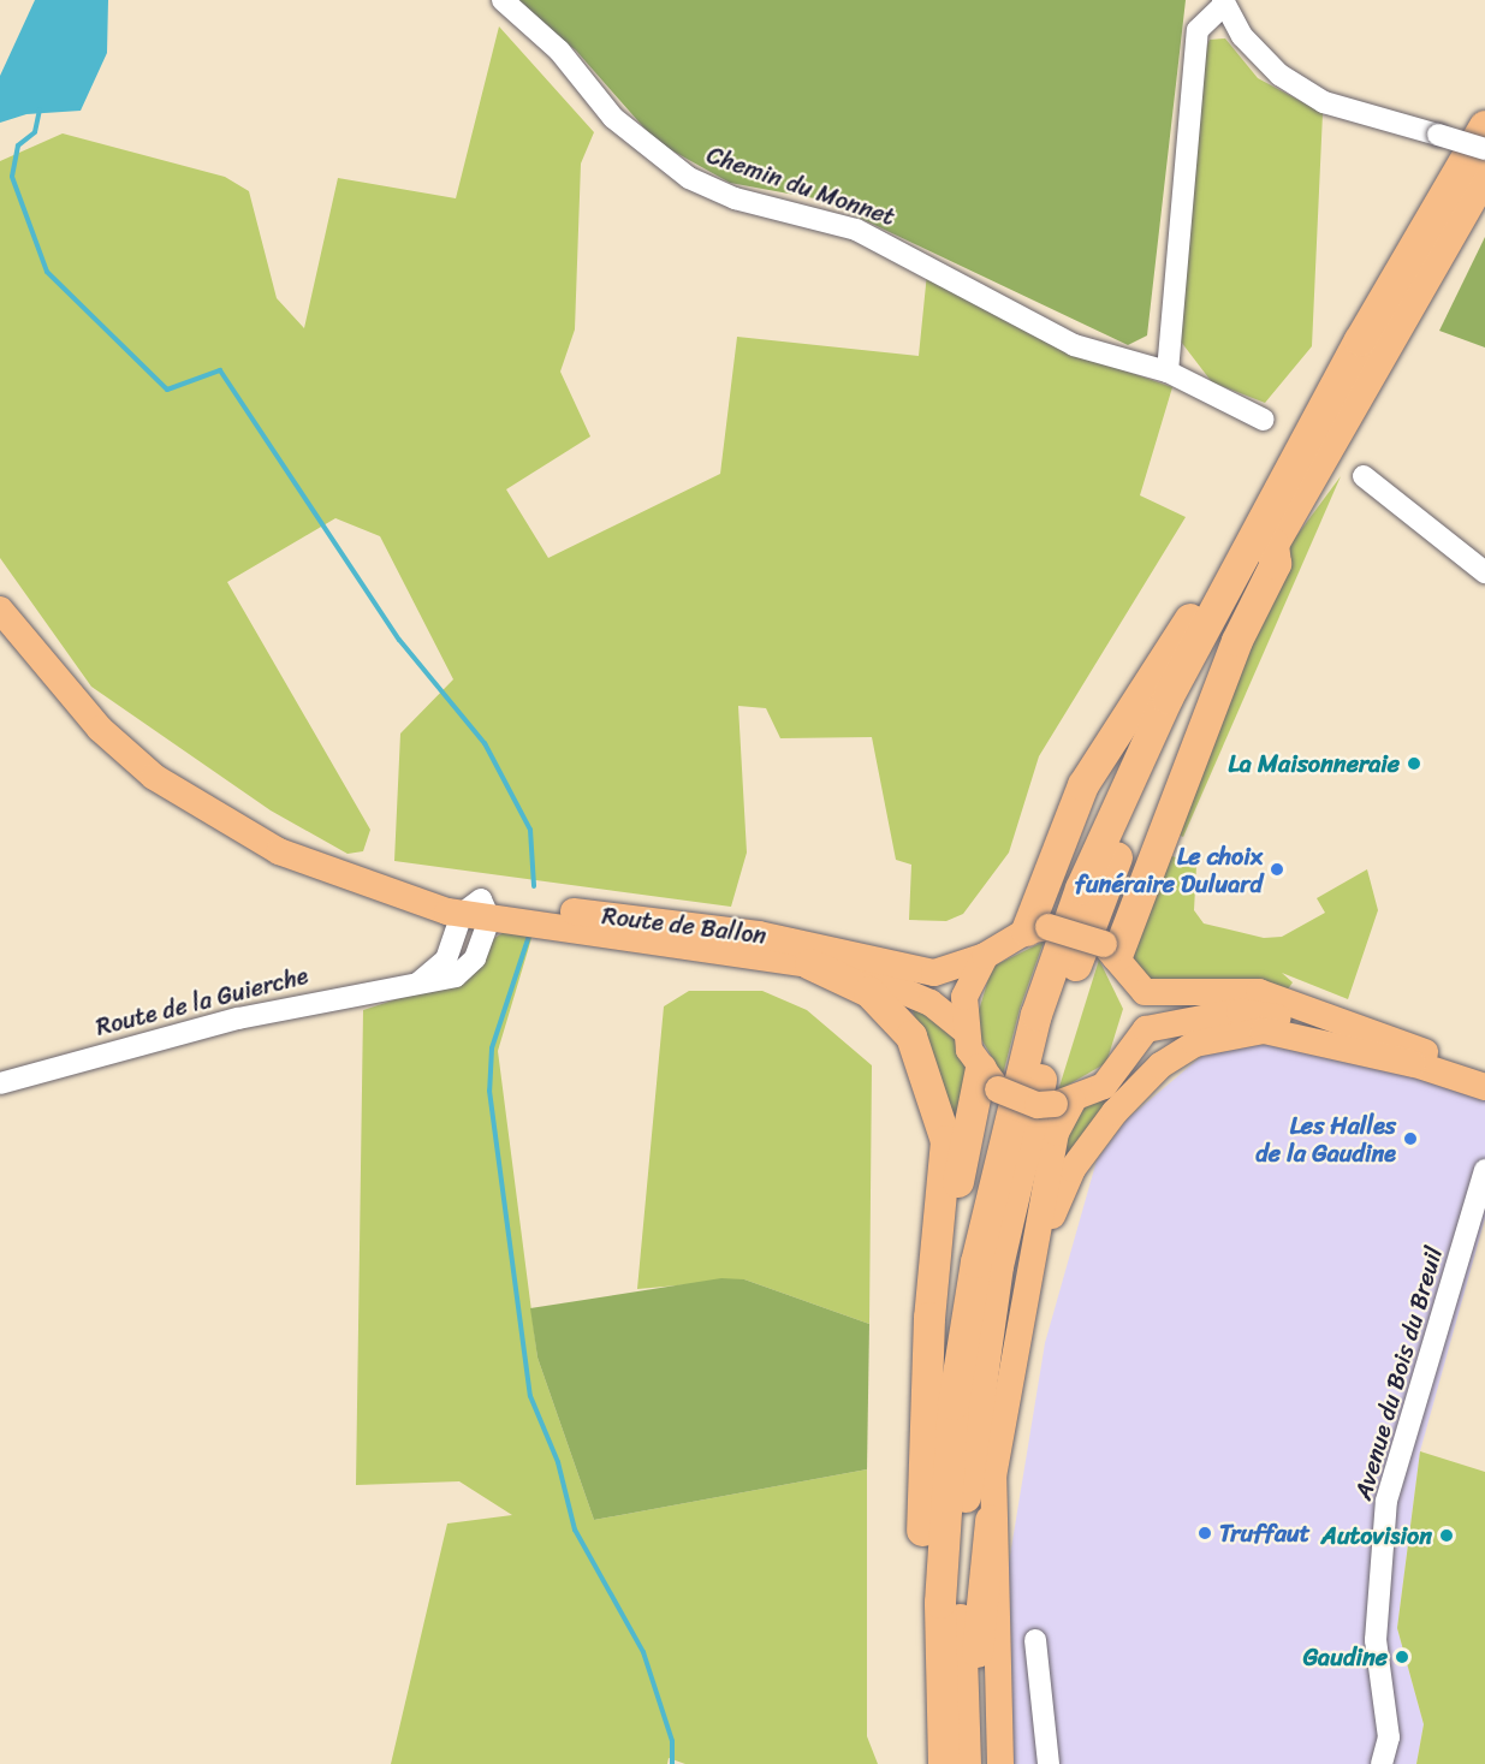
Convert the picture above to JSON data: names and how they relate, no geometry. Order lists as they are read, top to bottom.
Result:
{
  "streets": {
    "main road": ["Route de Ballon"],
    "street": ["Chemin du Monnet", "Route de la Guierche", "Avenue du Bois du Breuil"]
  },
  "crossings": [
    ["Route de Ballon", "Route de la Guierche"]
  ],
  "places": [
    "La Maisonneraie",
    "Le choix funéraire Duluard",
    "Les Halles de la Gaudine",
    "Truffaut",
    "Autovision",
    "Gaudine"
  ]
}
